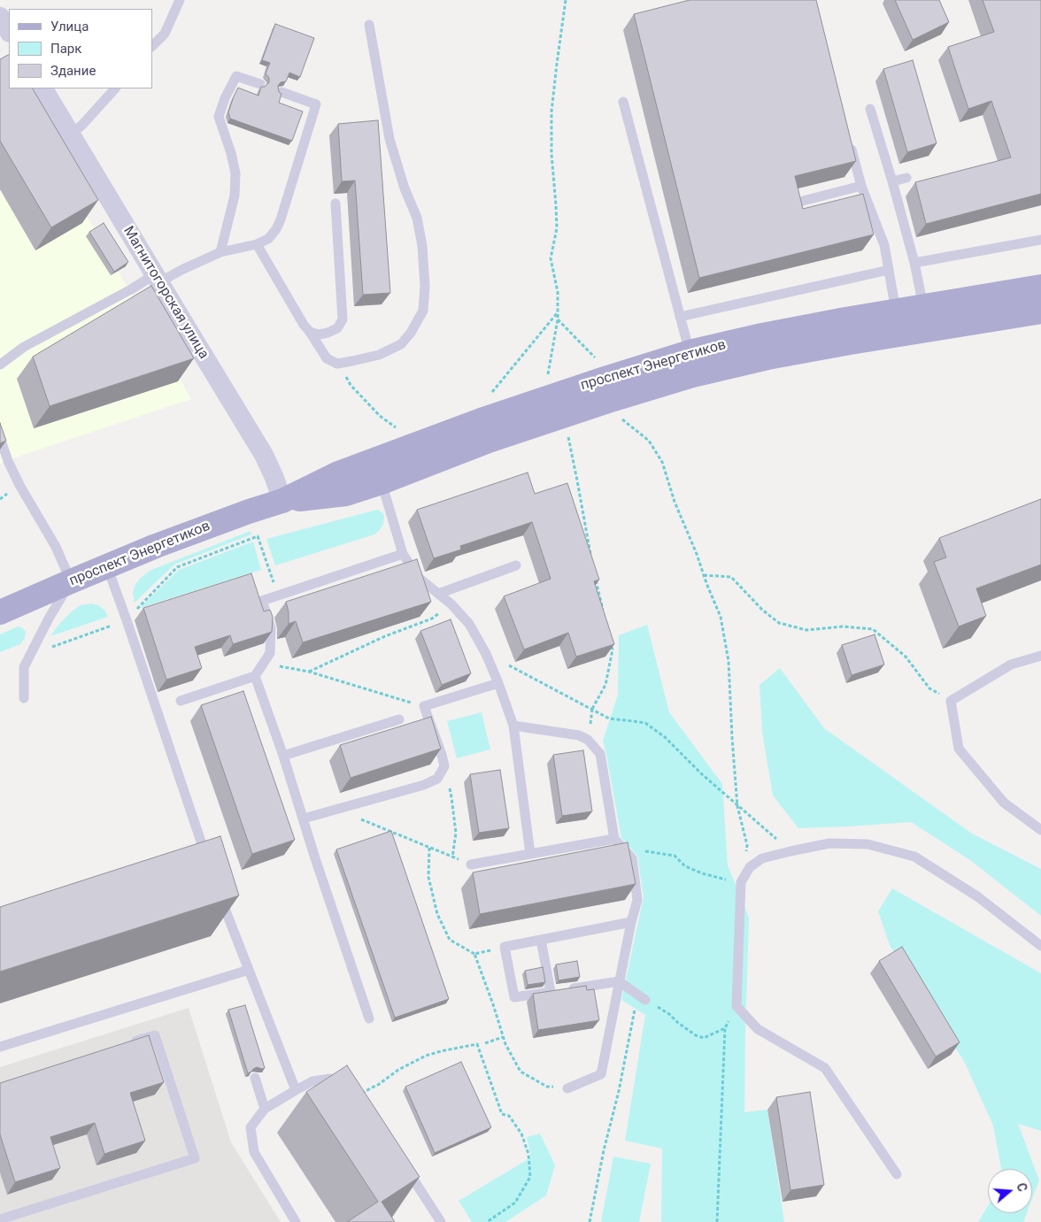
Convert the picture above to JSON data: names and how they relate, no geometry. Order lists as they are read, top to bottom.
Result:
{
  "streets": {
    "main road": ["проспект Энергетиков"],
    "street": ["Магнитогорская улица"]
  },
  "crossings": [
    ["Магнитогорская улица", "проспект Энергетиков"]
  ],
  "legend": ["Улица", "Парк", "Здание"],
  "north": "right"
}
